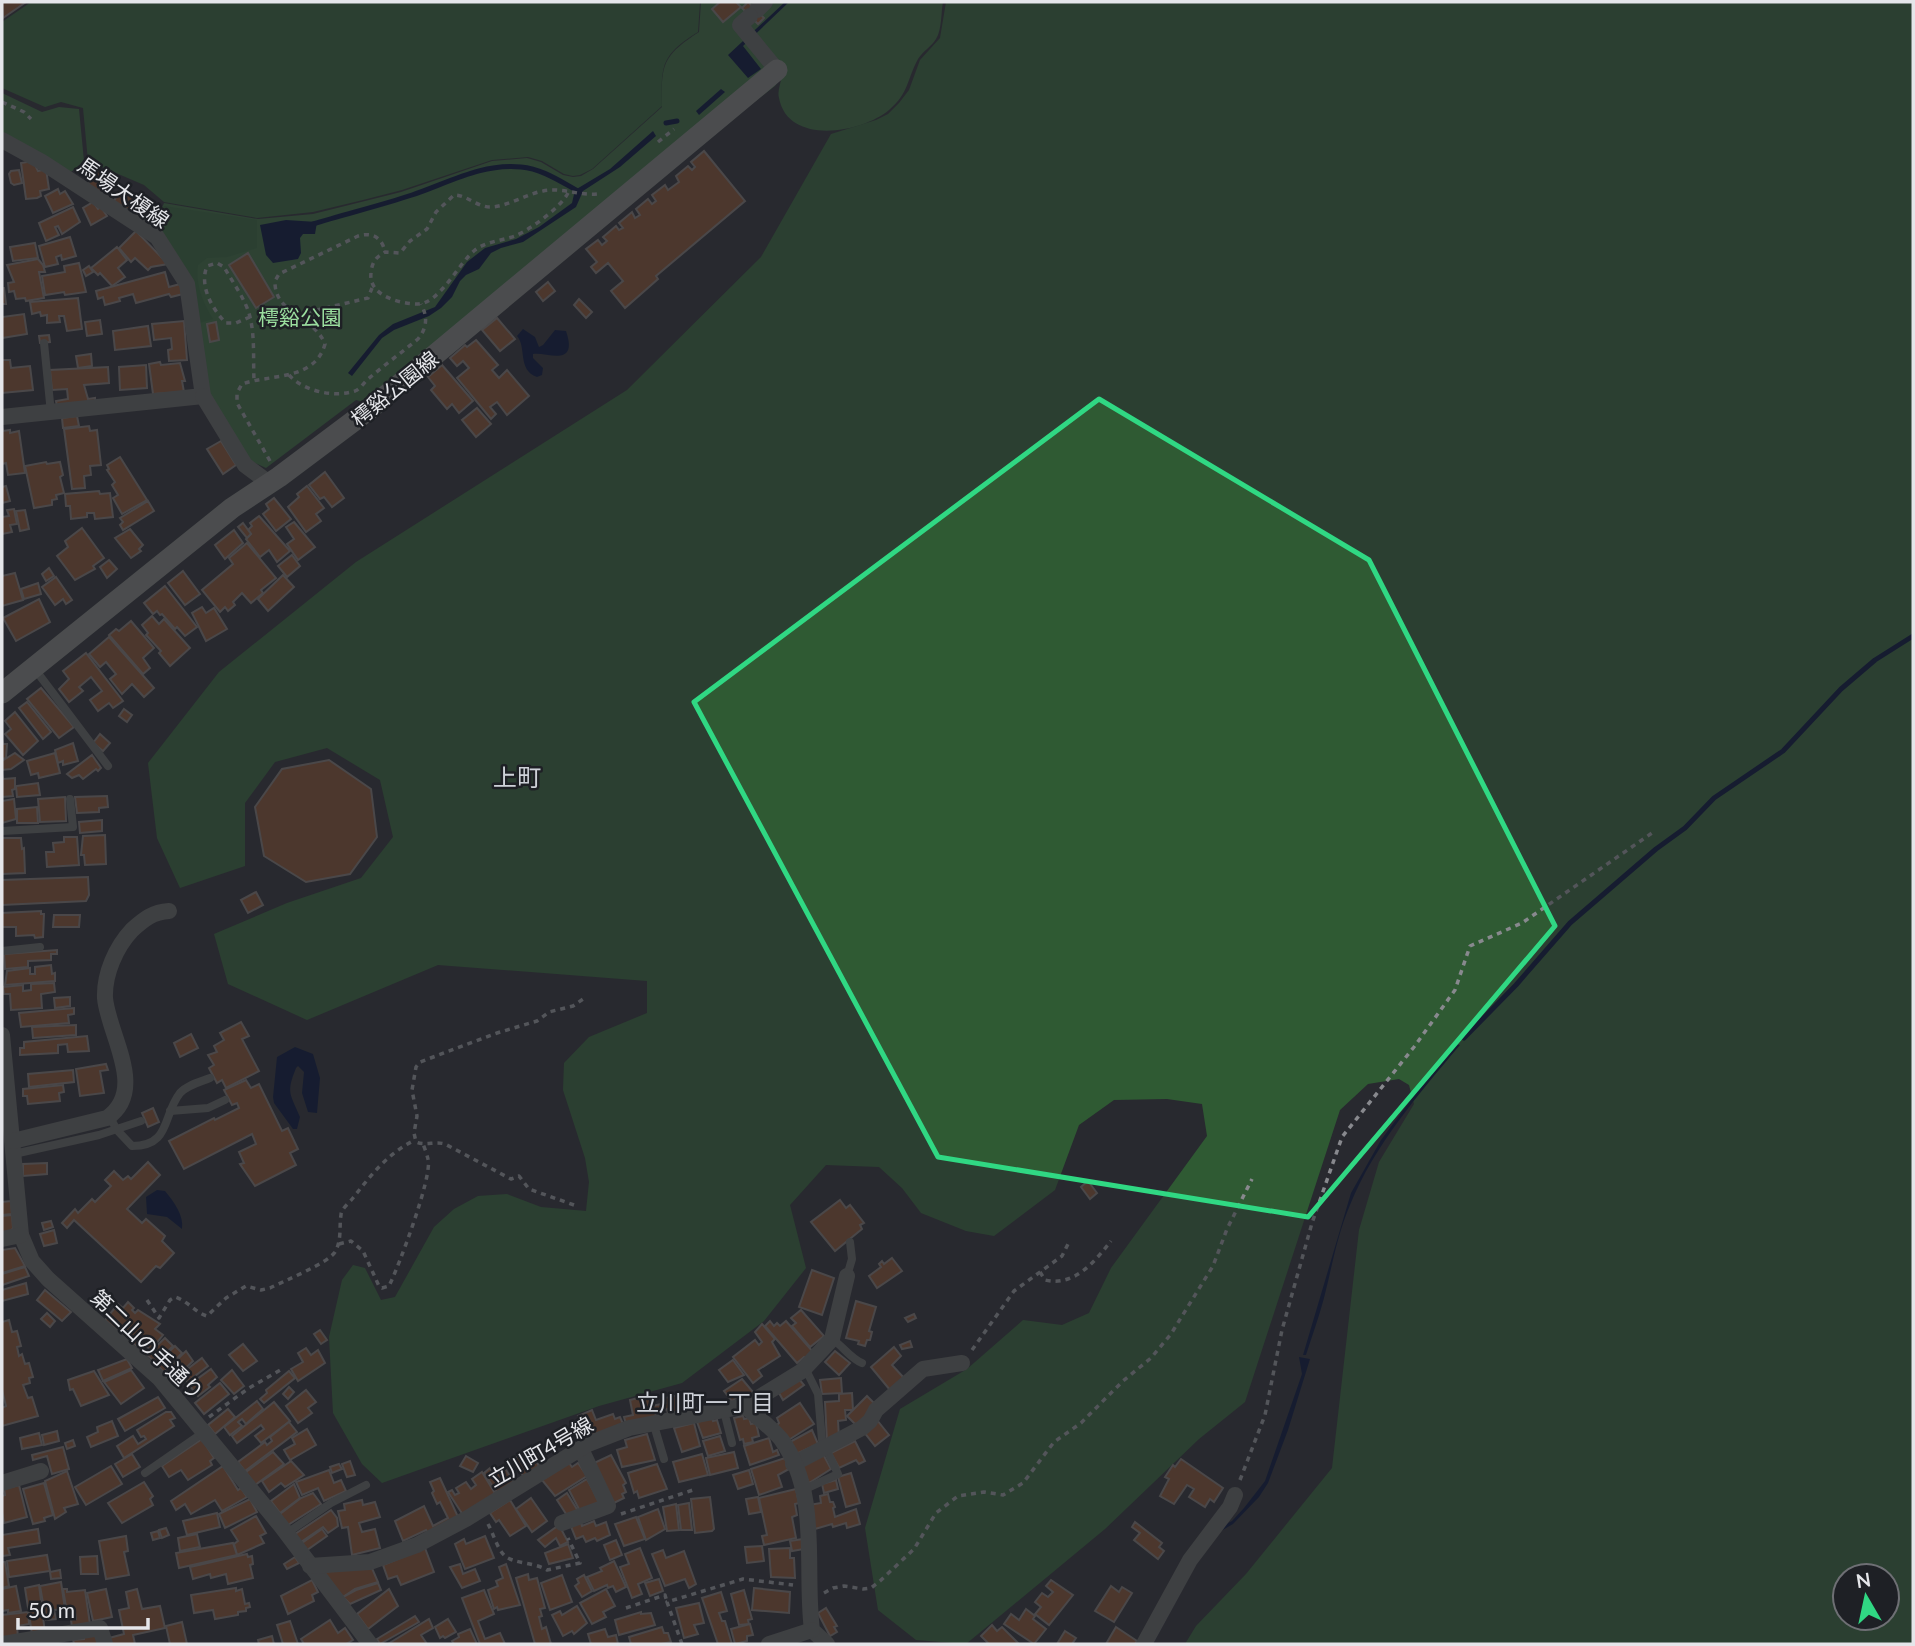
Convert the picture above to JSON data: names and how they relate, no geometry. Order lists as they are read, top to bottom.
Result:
{
  "streets": {
    "main road": ["樗谿公園線"],
    "street": ["馬場大榎線", "第二山の手通り", "立川町4号線"]
  },
  "crossings": [
    ["第二山の手通り", "立川町4号線"]
  ],
  "districts": ["上町", "立川町一丁目"],
  "parks": ["樗谿公園"],
  "scale_bar": "50 m",
  "north": "top"
}
